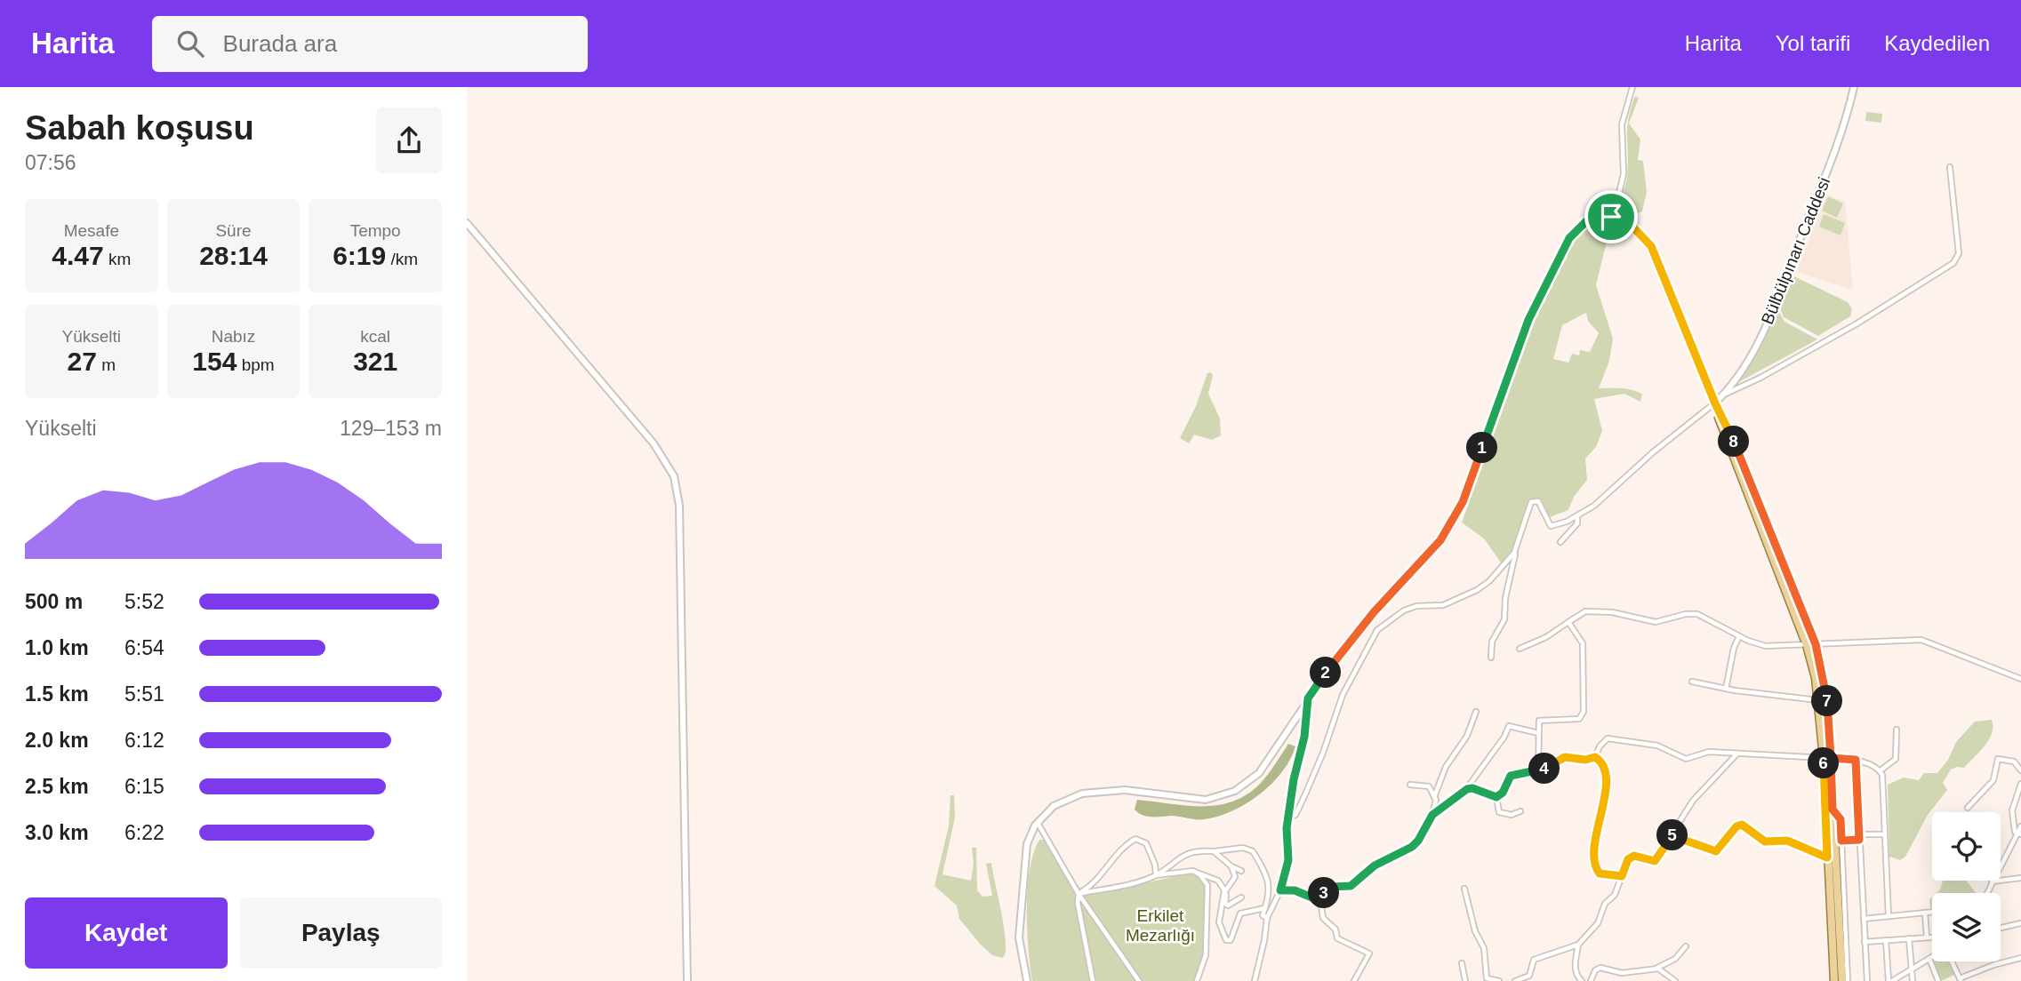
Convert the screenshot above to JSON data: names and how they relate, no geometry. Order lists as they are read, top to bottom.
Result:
{
  "streets": {
    "street": ["Bülbülpınarı Caddesi"]
  },
  "parks": ["Erkilet Mezarlığı"],
  "page": {
    "header": "Harita",
    "search": "Burada ara",
    "nav": ["Harita", "Yol tarifi", "Kaydedilen"],
    "heading": ["Sabah koşusu", "07:56"],
    "stats": [
      ["Mesafe", "4.47 km"],
      ["Süre", "28:14"],
      ["Tempo", "6:19 /km"],
      ["Yükselti", "27 m"],
      ["Nabız", "154 bpm"],
      ["kcal", "321"]
    ],
    "chart": ["Yükselti", "129–153 m"],
    "pins": [
      "8",
      "1",
      "2",
      "7",
      "6",
      "4",
      "5",
      "3"
    ],
    "list": [
      {
        "name": "500 m",
        "note": "5:52"
      },
      {
        "name": "1.0 km",
        "note": "6:54"
      },
      {
        "name": "1.5 km",
        "note": "5:51"
      },
      {
        "name": "2.0 km",
        "note": "6:12"
      },
      {
        "name": "2.5 km",
        "note": "6:15"
      },
      {
        "name": "3.0 km",
        "note": "6:22"
      }
    ],
    "buttons": ["Kaydet", "Paylaş"]
  }
}
